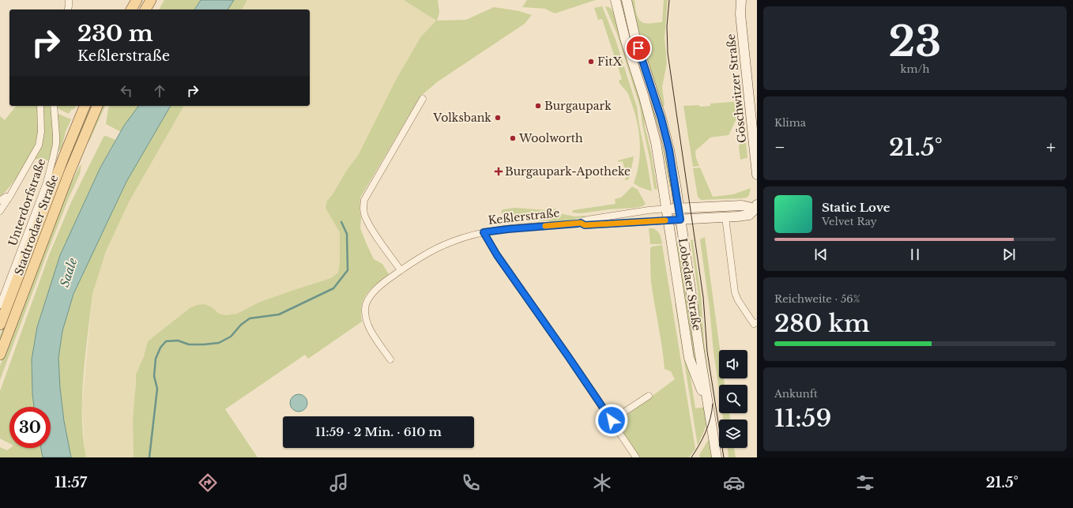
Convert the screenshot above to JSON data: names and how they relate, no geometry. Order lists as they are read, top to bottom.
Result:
{
  "streets": {
    "main road": [
      "Göschwitzer Straße",
      "Keßlerstraße",
      "Stadtrodaer Straße",
      "Lobedaer Straße"
    ],
    "street": ["Unterdorfstraße"]
  },
  "crossings": [
    ["Keßlerstraße", "Lobedaer Straße"]
  ],
  "water": ["Saale"],
  "places": {
    "other": [
      "FitX",
      "Burgaupark",
      "Volksbank",
      "Woolworth"
    ],
    "health": ["Burgaupark-Apotheke"]
  },
  "page": {
    "tile": [
      ["23", "km/h"],
      "Klima",
      ["Reichweite · 56%", "280 km"],
      ["Ankunft", "11:59"]
    ],
    "turn": ["230 m", "Keßlerstraße"],
    "heat": ["−", "21.5°", "+"],
    "song": ["Static Love", "Velvet Ray"],
    "limit": "30",
    "trip": "11:59 · 2 Min. · 610 m",
    "tabs": ["11:57", "21.5°"]
  }
}
